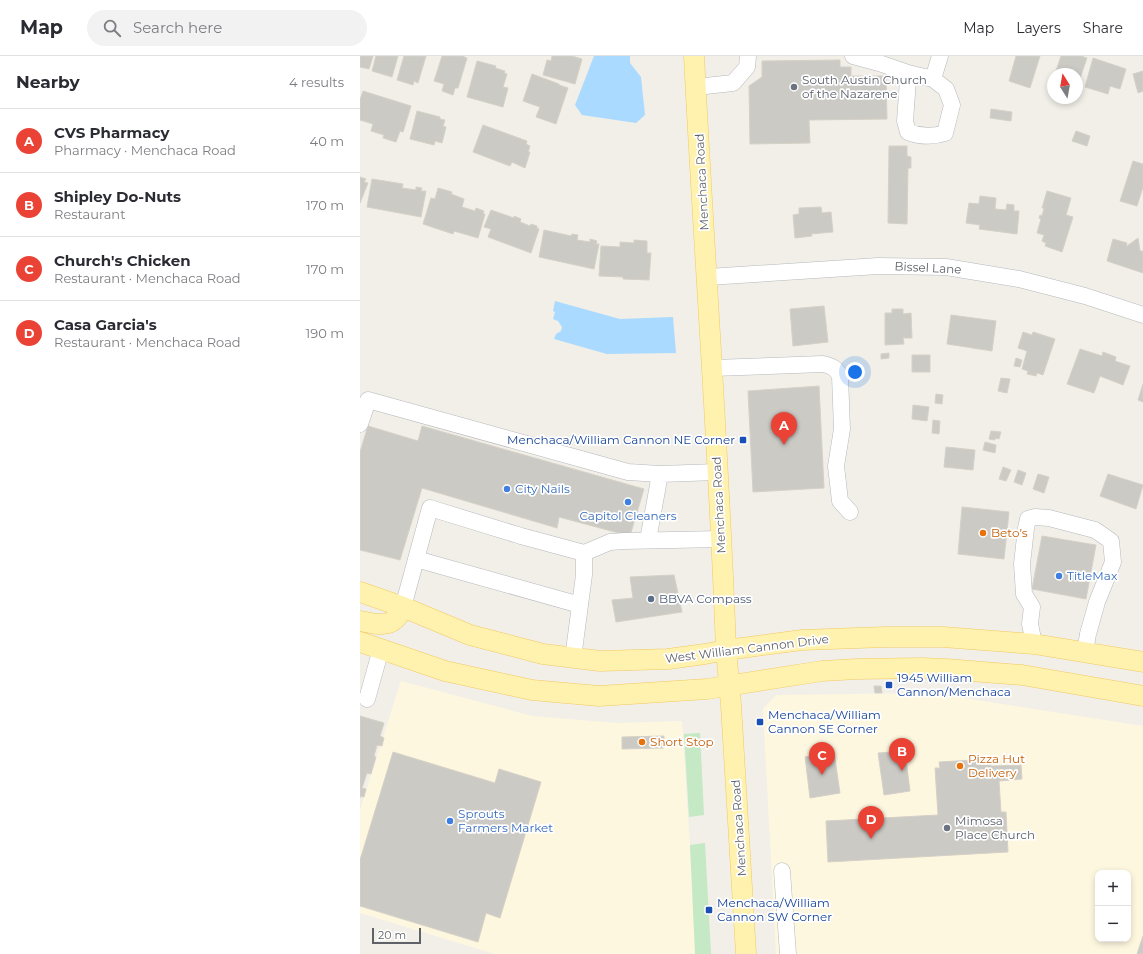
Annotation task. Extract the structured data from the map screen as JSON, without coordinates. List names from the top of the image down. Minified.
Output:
{"streets":{"main road":["Menchaca Road","West William Cannon Drive"],"street":["Bissel Lane"]},"crossings":[["Menchaca Road","Bissel Lane"],["Menchaca Road","West William Cannon Drive"]],"places":{"other":["South Austin Church of the Nazarene","City Nails","Capitol Cleaners","Beto’s","TitleMax","BBVA Compass","Short Stop","Pizza Hut Delivery","Sprouts Farmers Market","Mimosa Place Church"],"transit":["Menchaca/William Cannon NE Corner","1945 William Cannon/Menchaca","Menchaca/William Cannon SE Corner","Menchaca/William Cannon SW Corner"]},"scale_bar":"20 m","north":"top","page":{"header":"Map","search":"Search here","nav":["Map","Layers","Share"],"heading":["Nearby","4 results"],"list":[{"mark":"A","name":"CVS Pharmacy","note":"Pharmacy · Menchaca Road","value":"40 m"},{"mark":"B","name":"Shipley Do-Nuts","note":"Restaurant","value":"170 m"},{"mark":"C","name":"Church's Chicken","note":"Restaurant · Menchaca Road","value":"170 m"},{"mark":"D","name":"Casa Garcia's","note":"Restaurant · Menchaca Road","value":"190 m"}],"pins":["A","B","C","D"],"map_buttons":["+","−"],"scale":"20 m"}}
